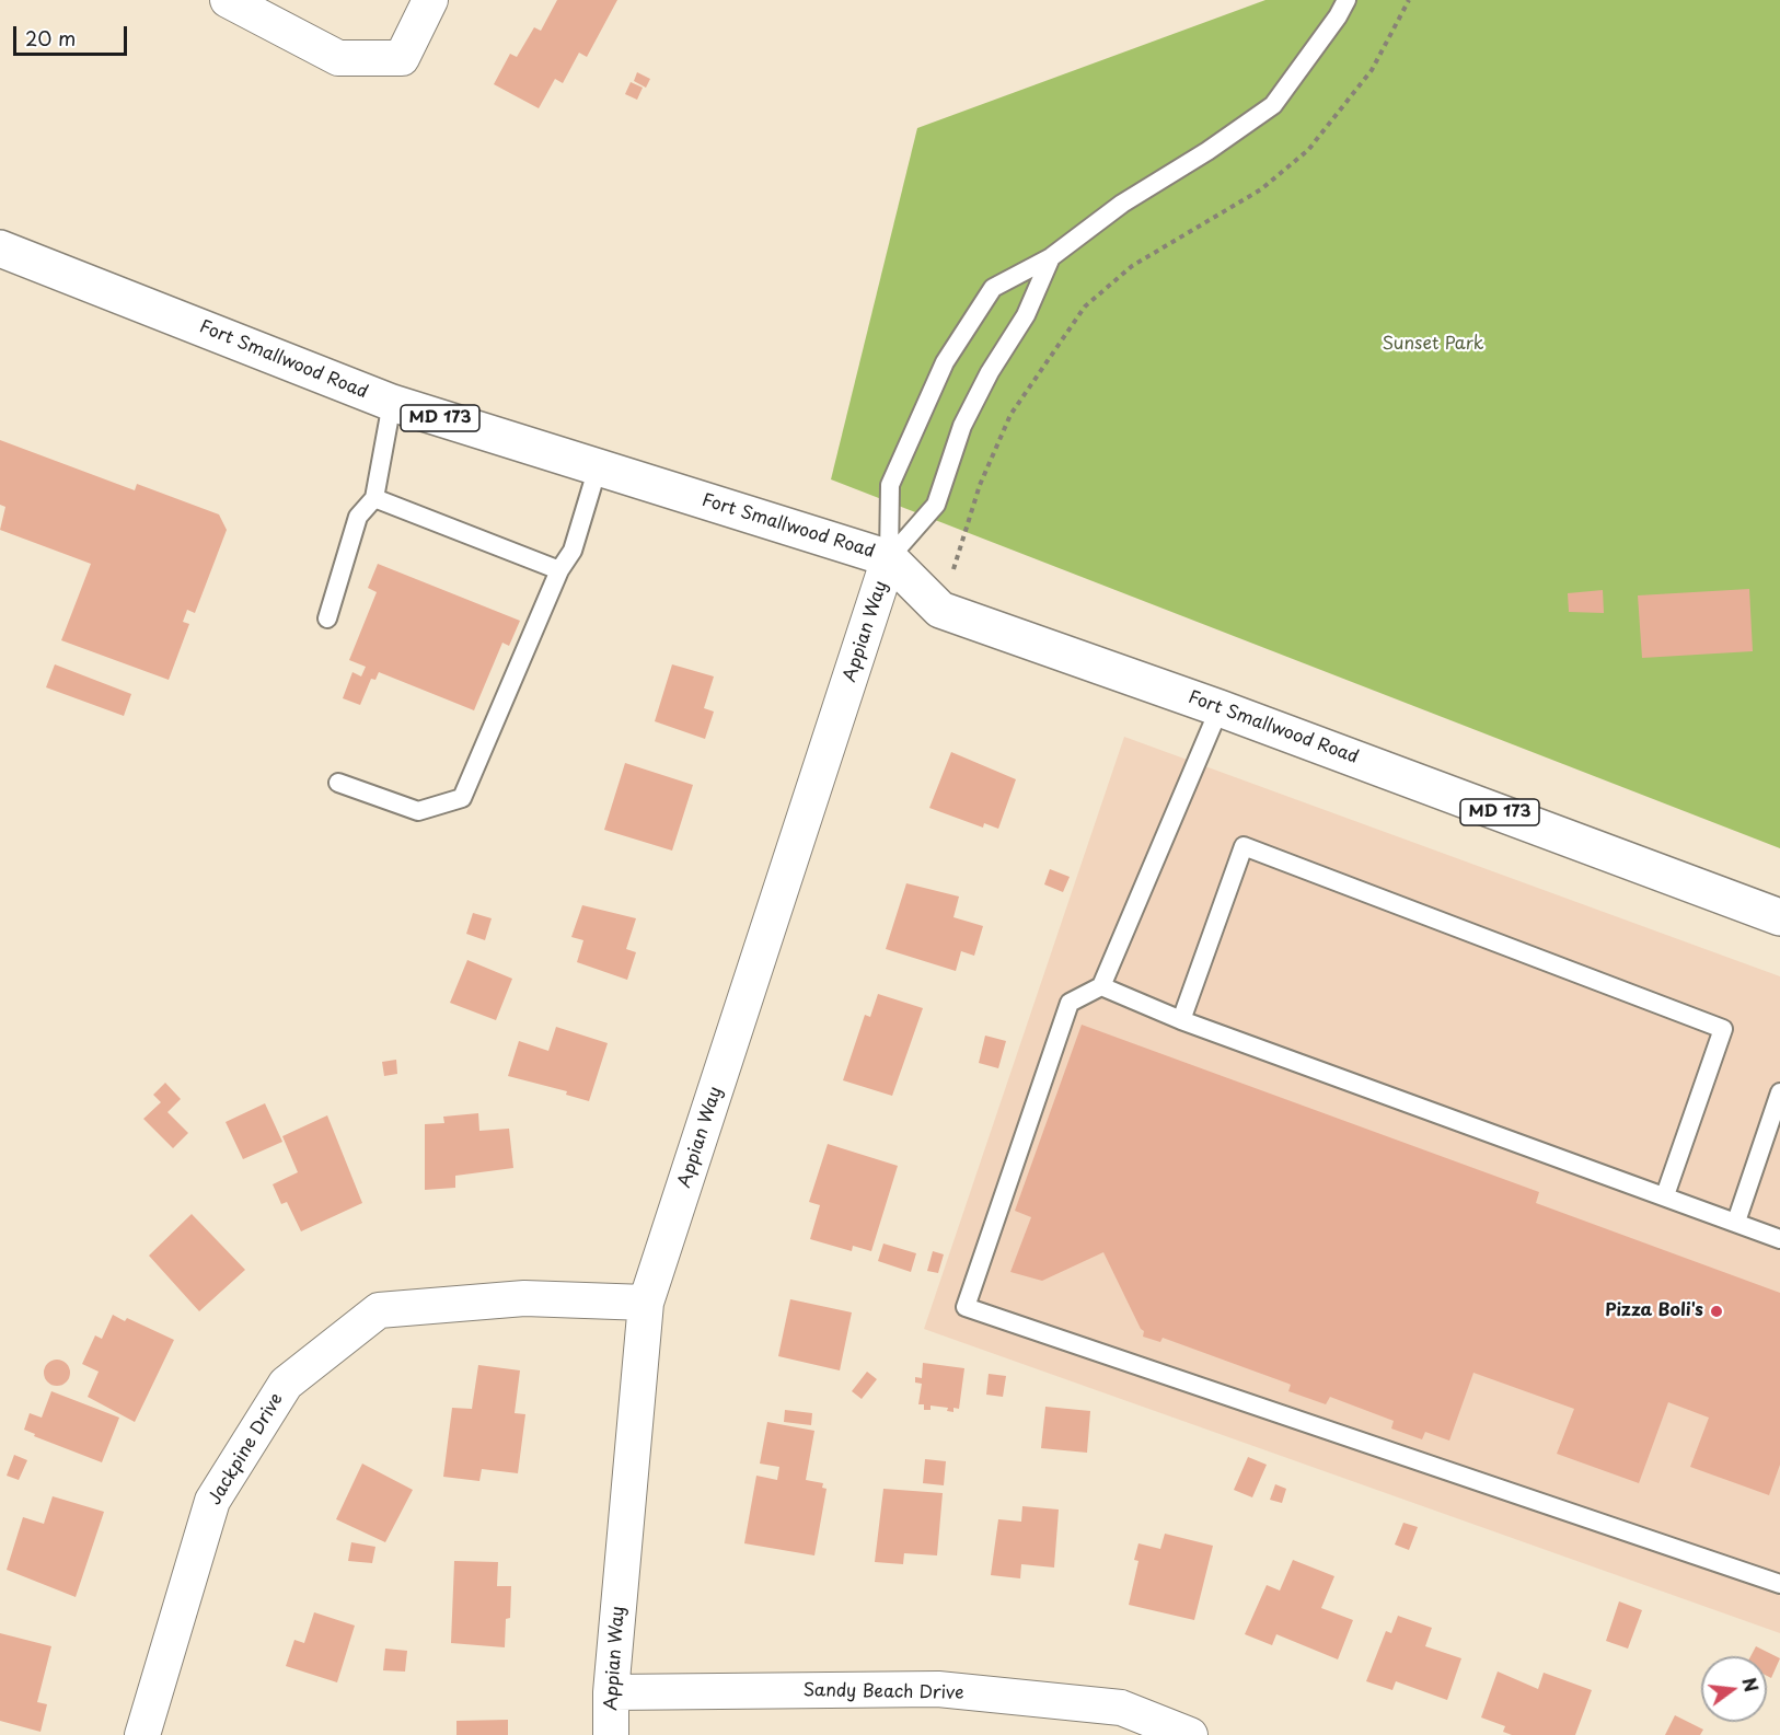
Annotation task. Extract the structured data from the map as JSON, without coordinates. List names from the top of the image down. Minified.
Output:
{"streets":{"main road":["Fort Smallwood Road","MD 173"],"street":["Appian Way","Jackpine Drive","Sandy Beach Drive"]},"crossings":[["Fort Smallwood Road","Appian Way"],["Appian Way","Jackpine Drive"],["Appian Way","Sandy Beach Drive"]],"parks":["Sunset Park"],"places":["Pizza Boli's"],"scale_bar":"20 m","north":"right"}
